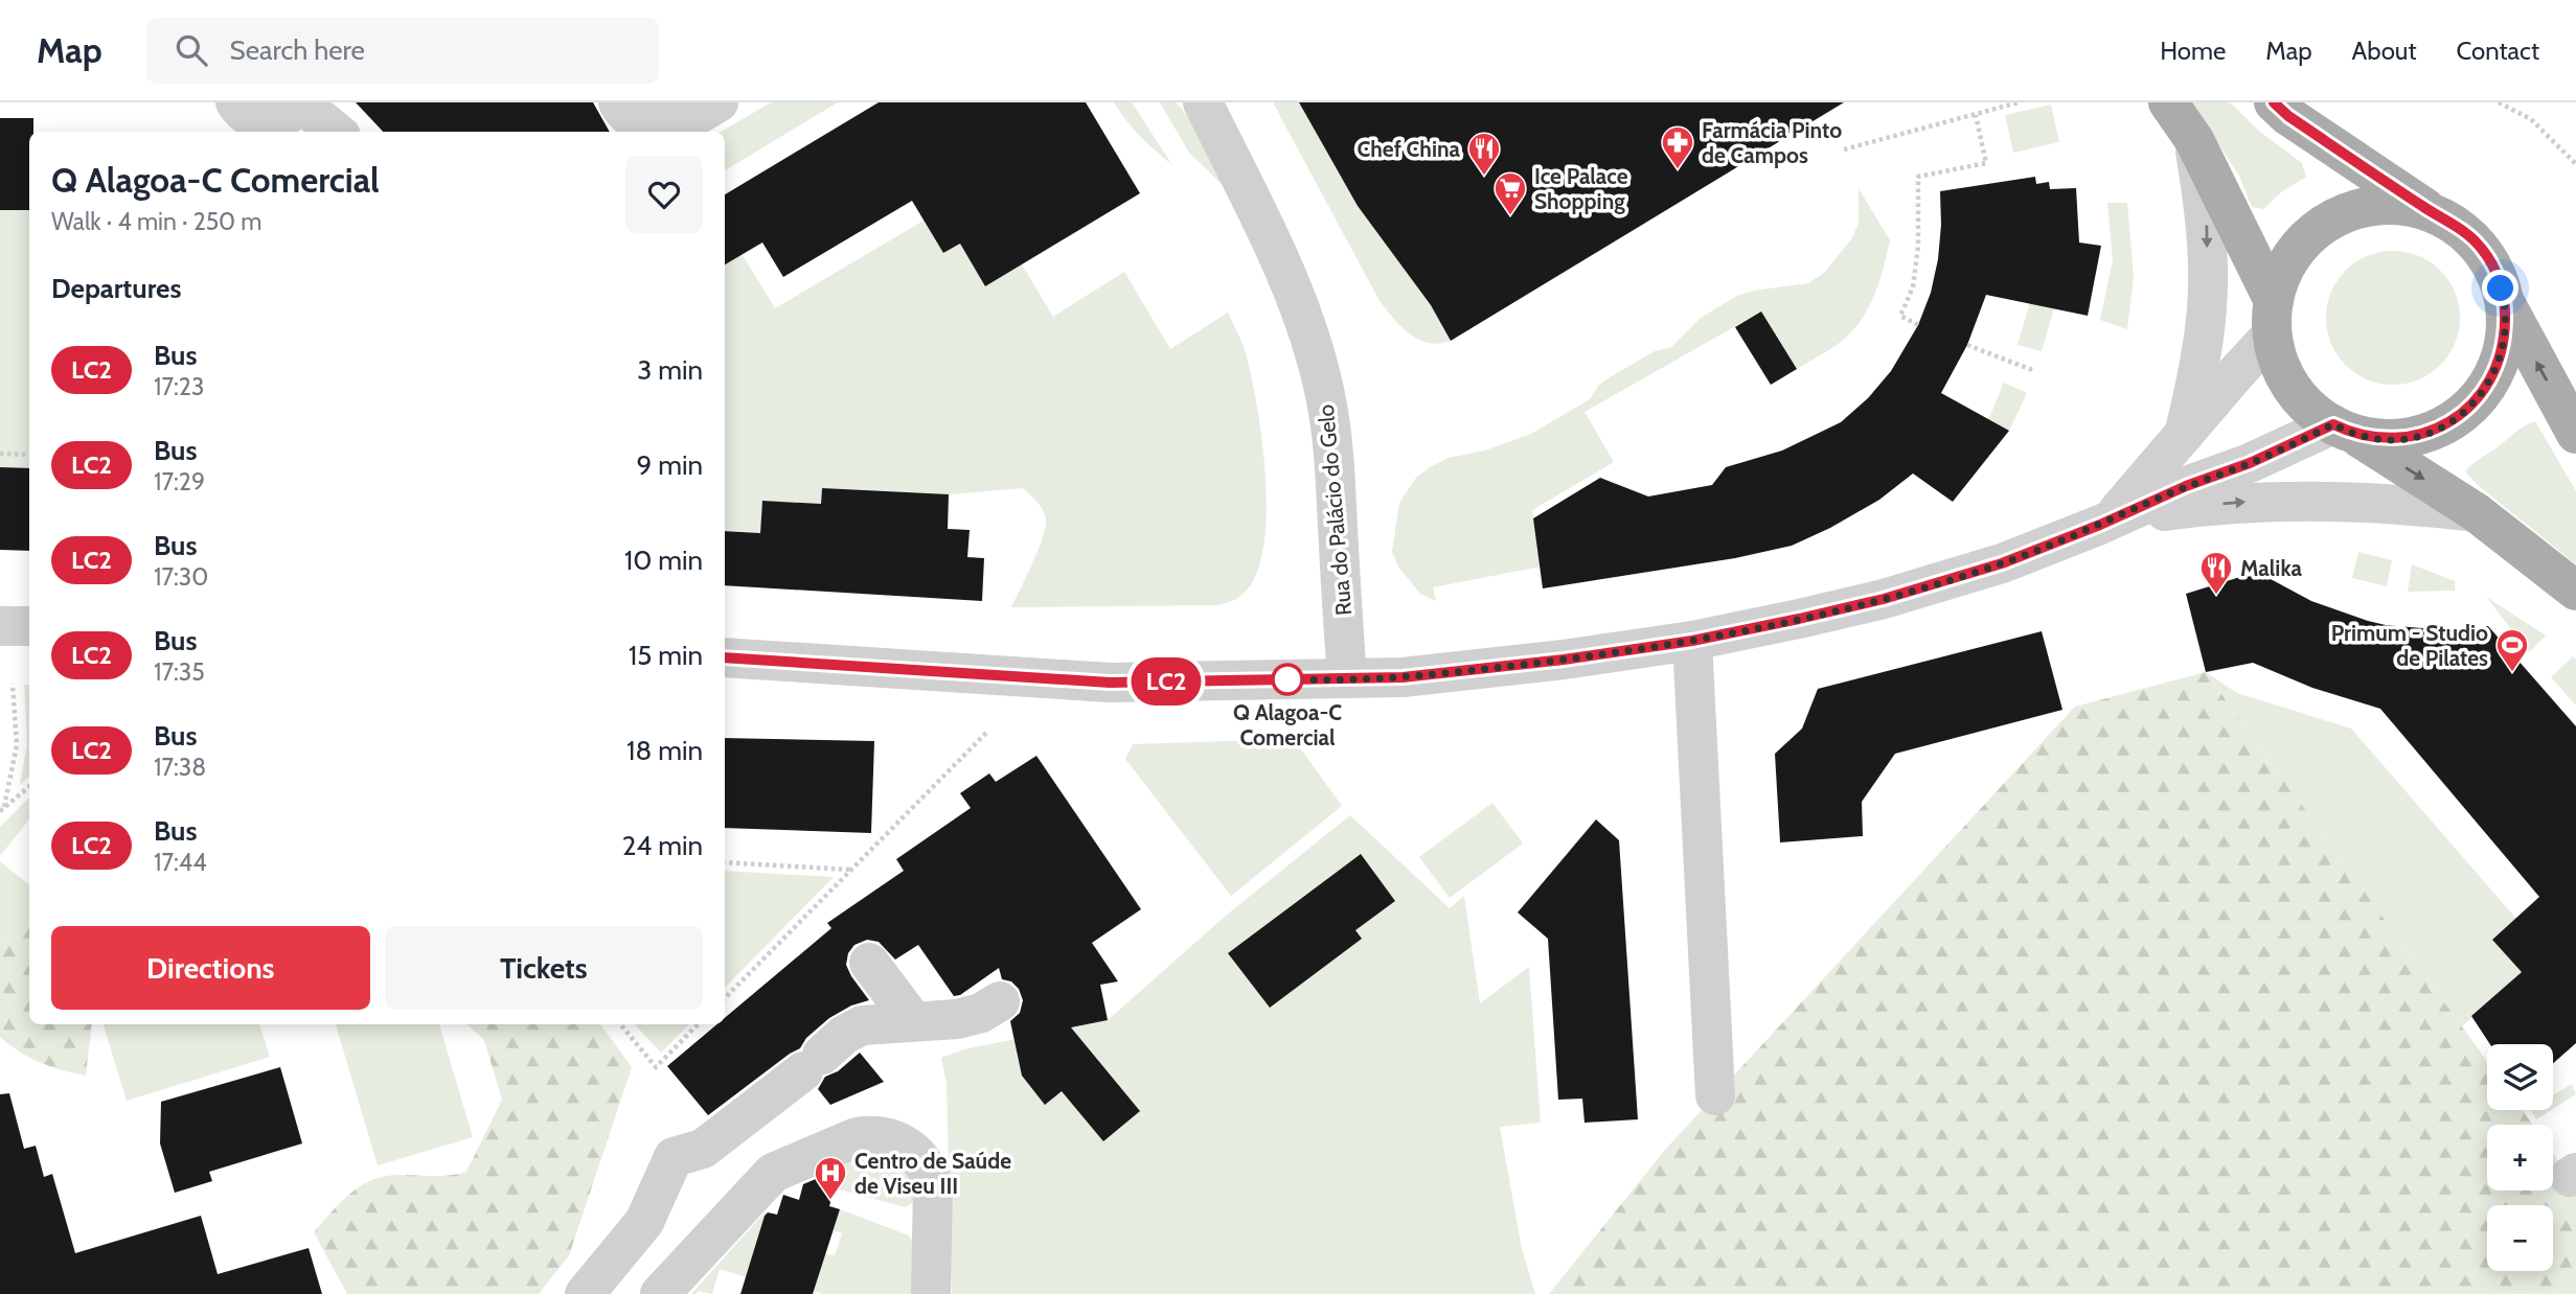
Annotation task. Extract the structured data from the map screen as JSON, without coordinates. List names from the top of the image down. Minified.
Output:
{"streets":{"street":["Rua do Palácio do Gelo"]},"places":{"pharmacy":["Farmácia Pinto de Campos"],"restaurant":["Chef China","Malika"],"supermarket":["Ice Palace Shopping"],"sports":["Primum - Studio de Pilates"],"other":["Q Alagoa-C Comercial"],"hospital":["Centro de Saúde de Viseu III"]},"lines":["bus line LC2"],"page":{"header":"Map","search":"Search here","nav":["Home","Map","About","Contact"],"on_map":"LC2","heading":[["Q Alagoa-C Comercial","Walk · 4 min · 250 m"],"Departures"],"list":[{"mark":"LC2","name":"Bus","note":"17:23","value":"3 min"},{"mark":"LC2","name":"Bus","note":"17:29","value":"9 min"},{"mark":"LC2","name":"Bus","note":"17:30","value":"10 min"},{"mark":"LC2","name":"Bus","note":"17:35","value":"15 min"},{"mark":"LC2","name":"Bus","note":"17:38","value":"18 min"},{"mark":"LC2","name":"Bus","note":"17:44","value":"24 min"}],"buttons":["Directions","Tickets"],"map_buttons":["+","−"]}}
